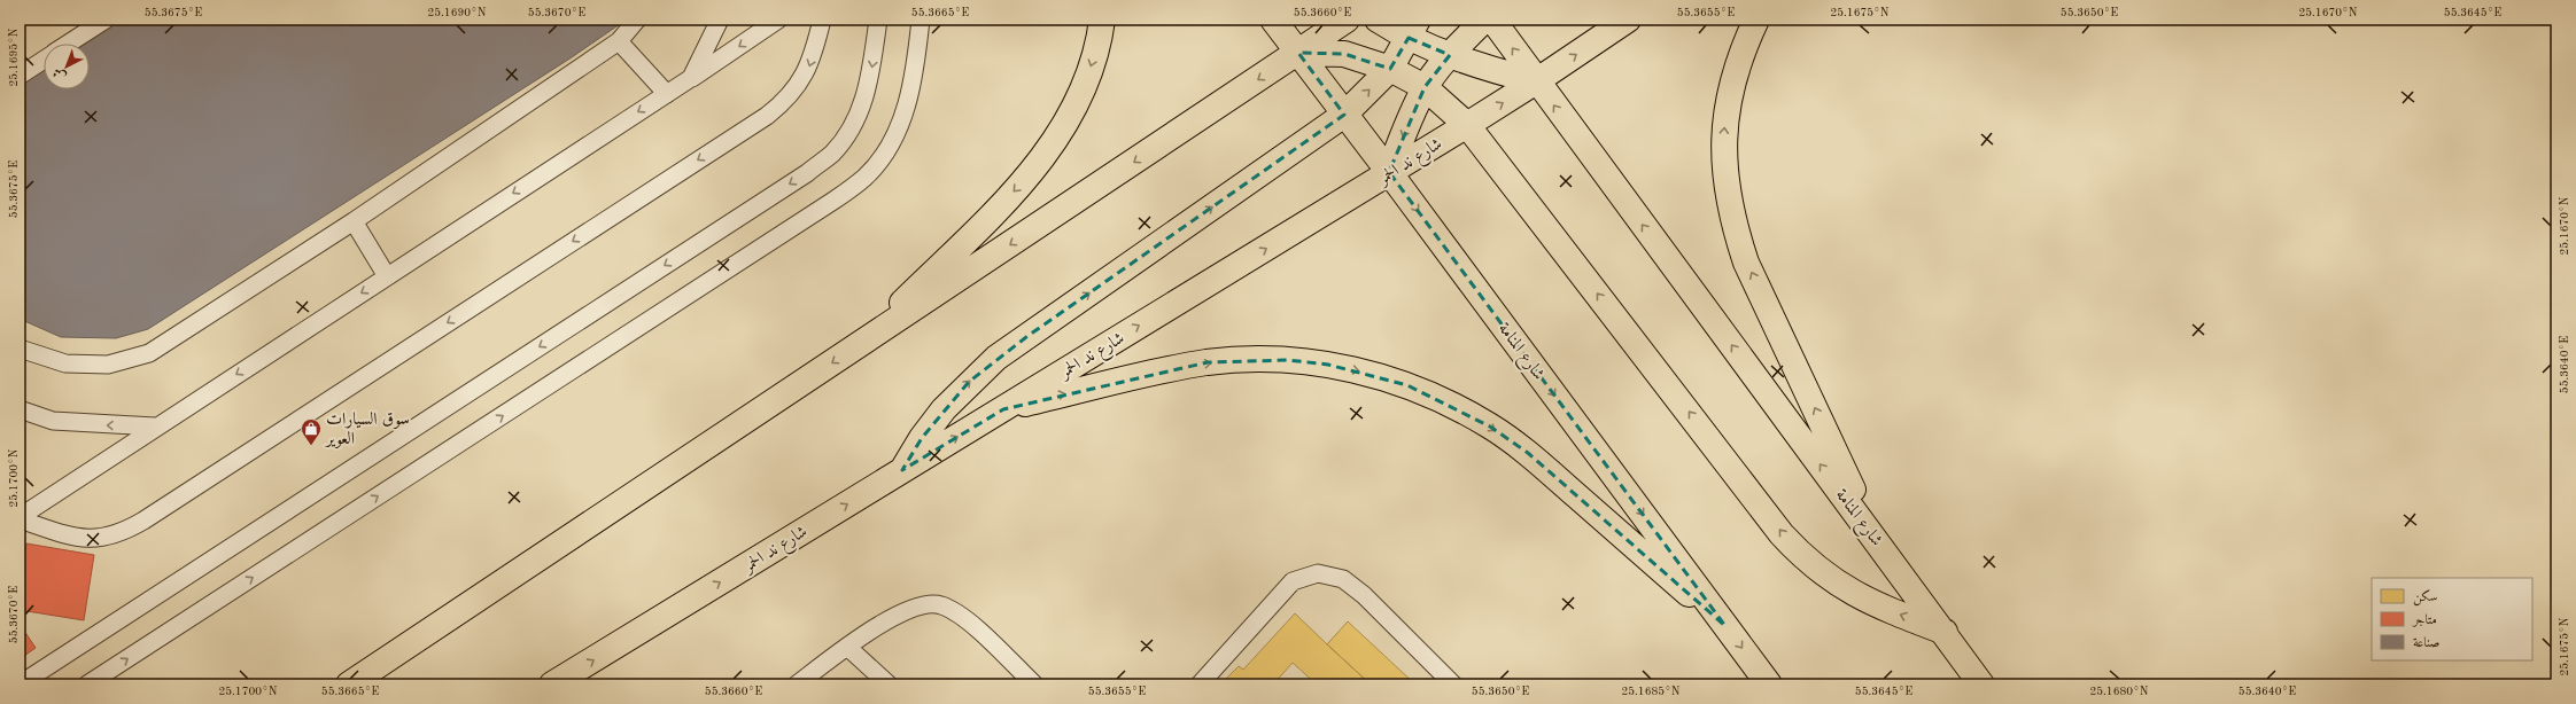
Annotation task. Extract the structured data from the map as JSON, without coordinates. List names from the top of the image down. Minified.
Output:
{"streets":{"main road":["شارع ند الحمر","شارع المنامة"]},"crossings":[["شارع ند الحمر","شارع المنامة"]],"places":{"shop":["سوق السيارات العوير"]},"legend":["سكن","متاجر","صناعة"],"north":"bottom left","coordinates":["55.3675°E","25.1690°N","55.3670°E","55.3665°E","55.3660°E","55.3655°E","25.1675°N","55.3650°E","25.1670°N","55.3645°E","25.1695°N","55.3640°E","25.1700°N","25.1685°N","25.1680°N"]}
